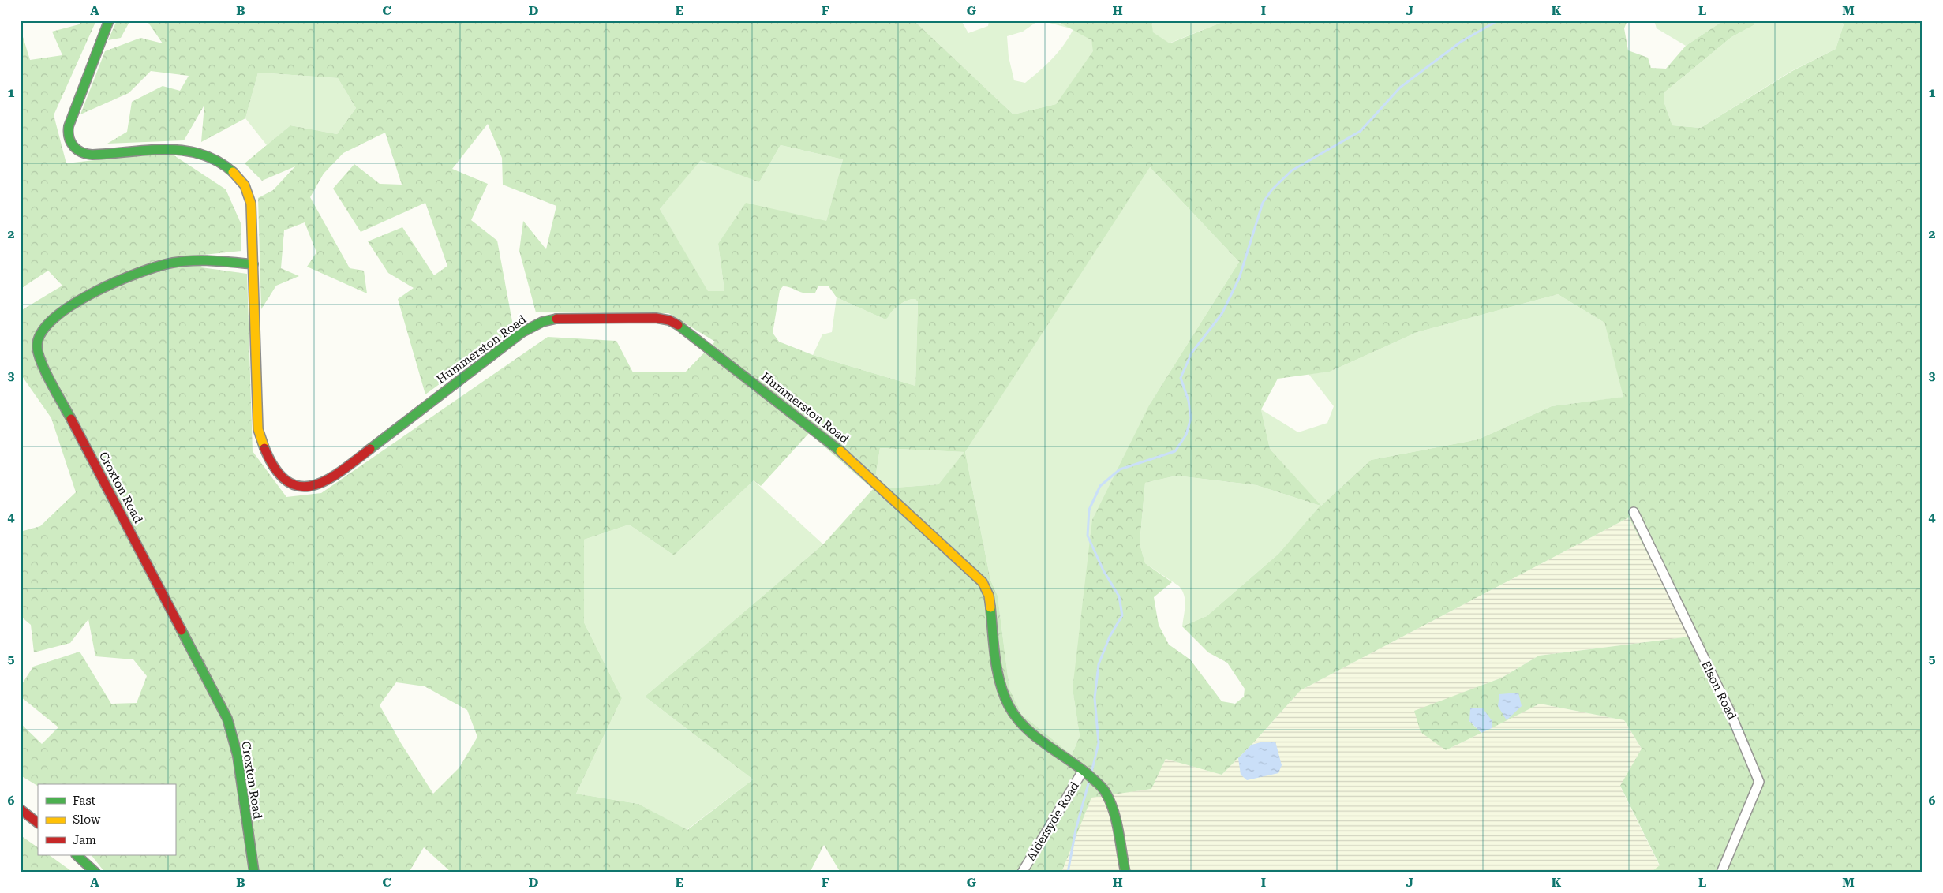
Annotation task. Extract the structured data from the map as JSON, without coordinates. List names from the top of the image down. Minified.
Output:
{"streets":{"street":["Hummerston Road","Croxton Road","Elson Road","Aldersyde Road"]},"crossings":[["Hummerston Road","Croxton Road"],["Hummerston Road","Aldersyde Road"]],"legend":["Fast","Slow","Jam"],"grid":{"columns":["A","B","C","D","E","F","G","H","I","J","K","L","M"],"rows":["1","2","3","4","5","6"]}}
